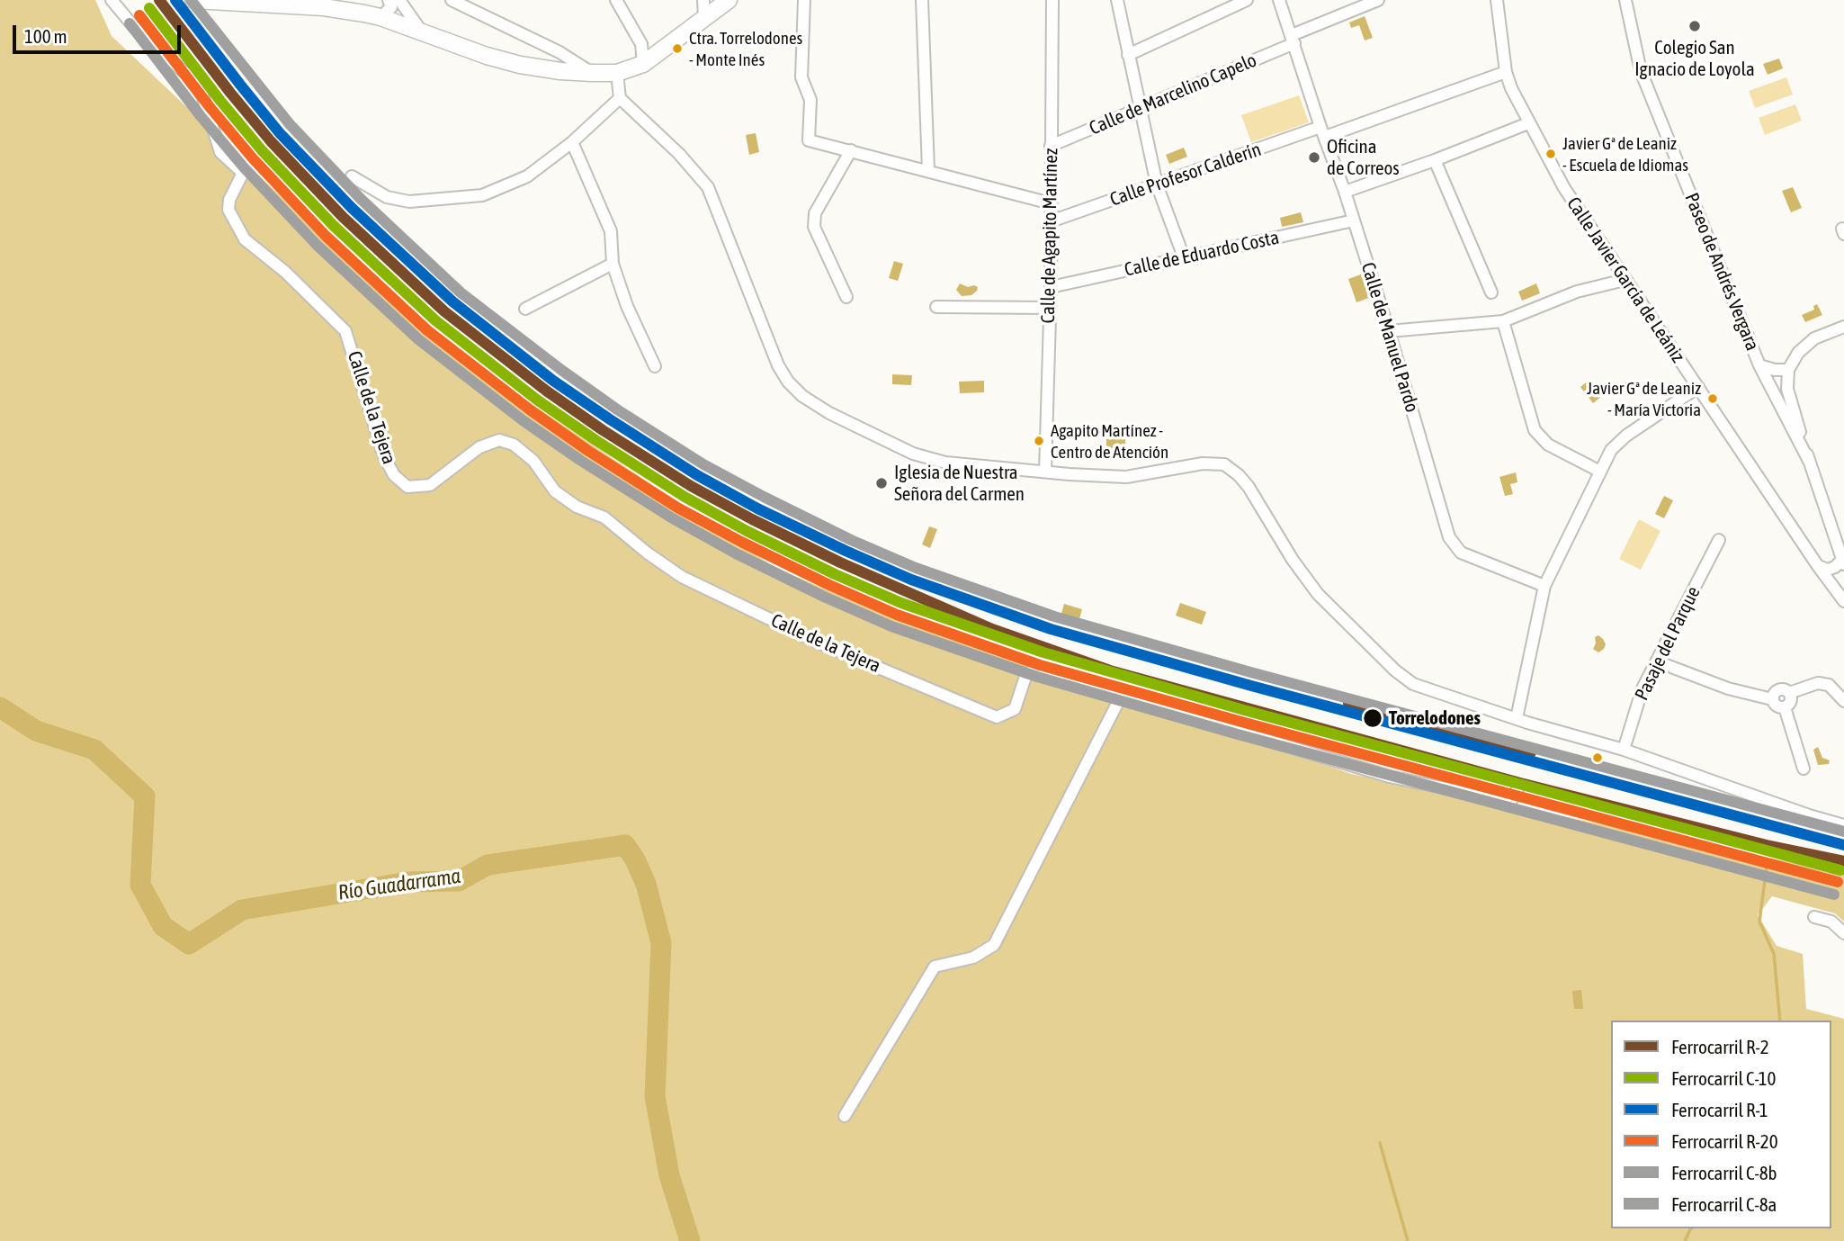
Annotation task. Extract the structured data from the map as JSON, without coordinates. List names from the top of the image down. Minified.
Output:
{"streets":{"street":["Calle de Marcelino Capelo","Calle Profesor Calderín","Calle de Agapito Martínez","Calle de Eduardo Costa","Paseo de Andrés Vergara","Calle Javier García de Leániz","Calle de Manuel Pardo","Calle de la Tejera","Pasaje del Parque"]},"crossings":[["Calle de Marcelino Capelo","Calle de Agapito Martínez"],["Calle de Marcelino Capelo","Calle de Manuel Pardo"],["Calle Profesor Calderín","Calle de Agapito Martínez"],["Calle Profesor Calderín","Calle Javier García de Leániz"],["Calle Profesor Calderín","Calle de Manuel Pardo"],["Calle de Agapito Martínez","Calle de Eduardo Costa"],["Calle de Eduardo Costa","Calle de Manuel Pardo"]],"water":["Río Guadarrama"],"places":["Colegio San Ignacio de Loyola","Ctra. Torrelodones - Monte Inés","Javier Gª de Leaniz - Escuela de Idiomas","Oficina de Correos","Javier Gª de Leaniz - María Victoria","Agapito Martínez - Centro de Atención","Iglesia de Nuestra Señora del Carmen","Torrelodones"],"lines":["rail line R-2","rail line R-1","rail line C-8b","rail line C-10","rail line R-20","rail line C-8a"],"legend":["Ferrocarril R-2","Ferrocarril C-10","Ferrocarril R-1","Ferrocarril R-20","Ferrocarril C-8b","Ferrocarril C-8a"],"scale_bar":"100 m"}
